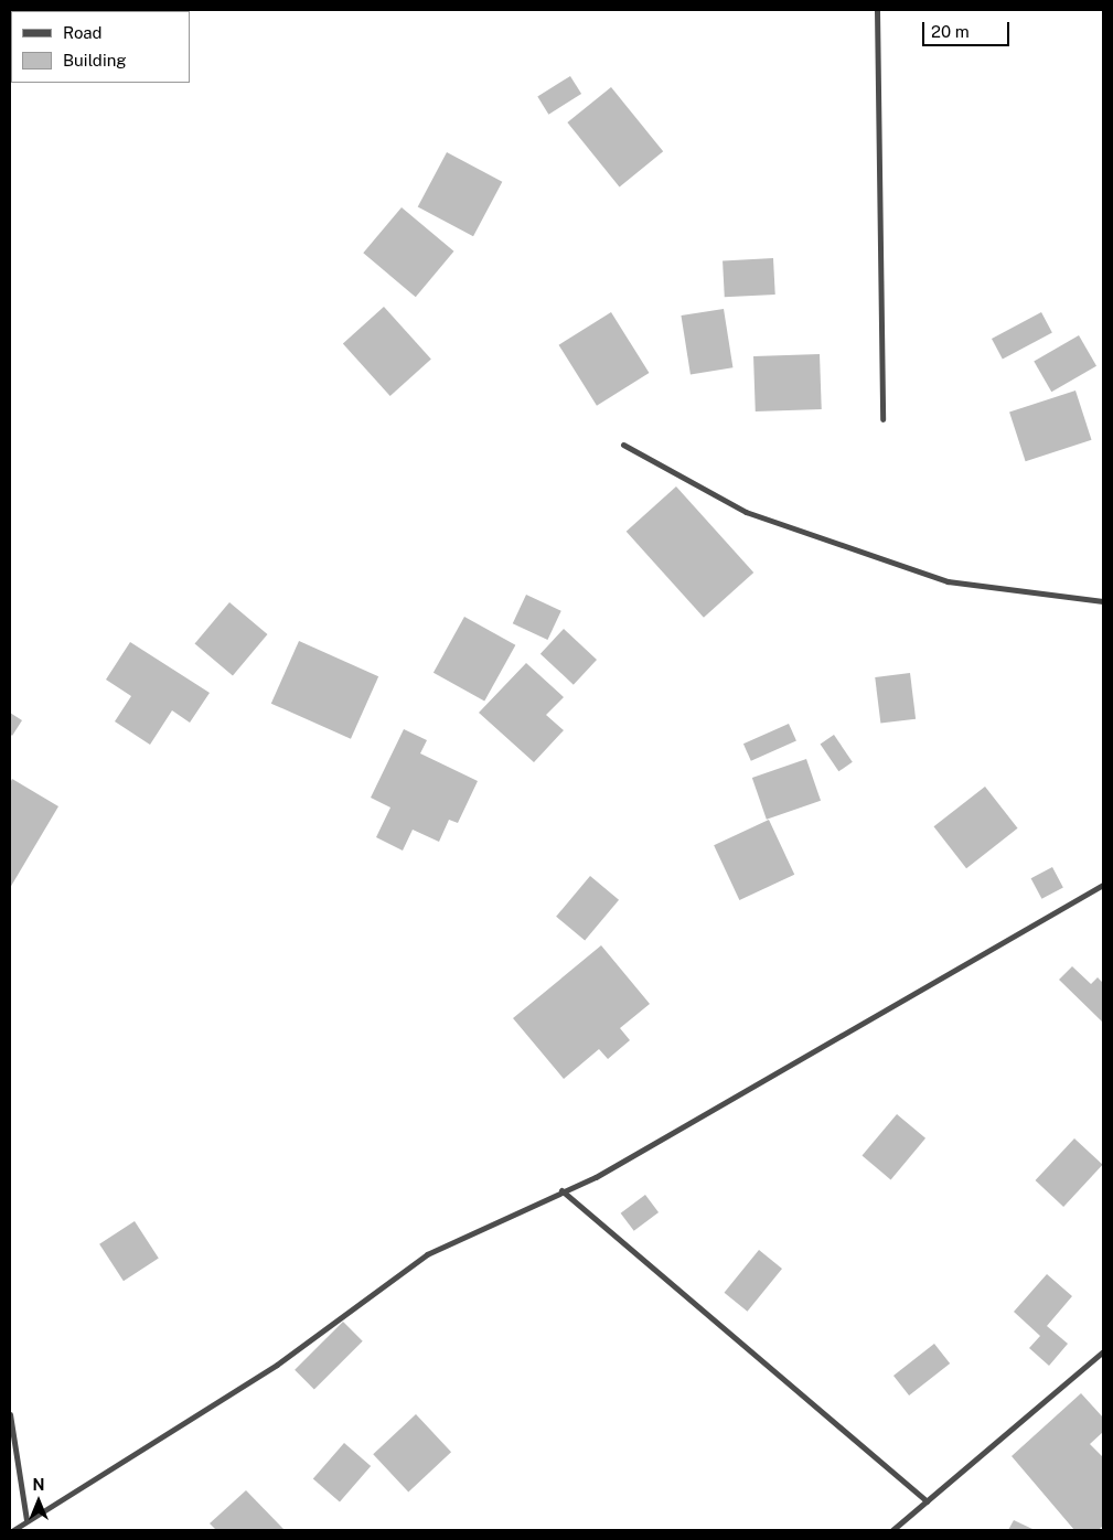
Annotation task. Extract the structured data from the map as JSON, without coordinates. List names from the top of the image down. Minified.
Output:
{"legend":["Road","Building"],"scale_bar":"20 m","north":"top"}
